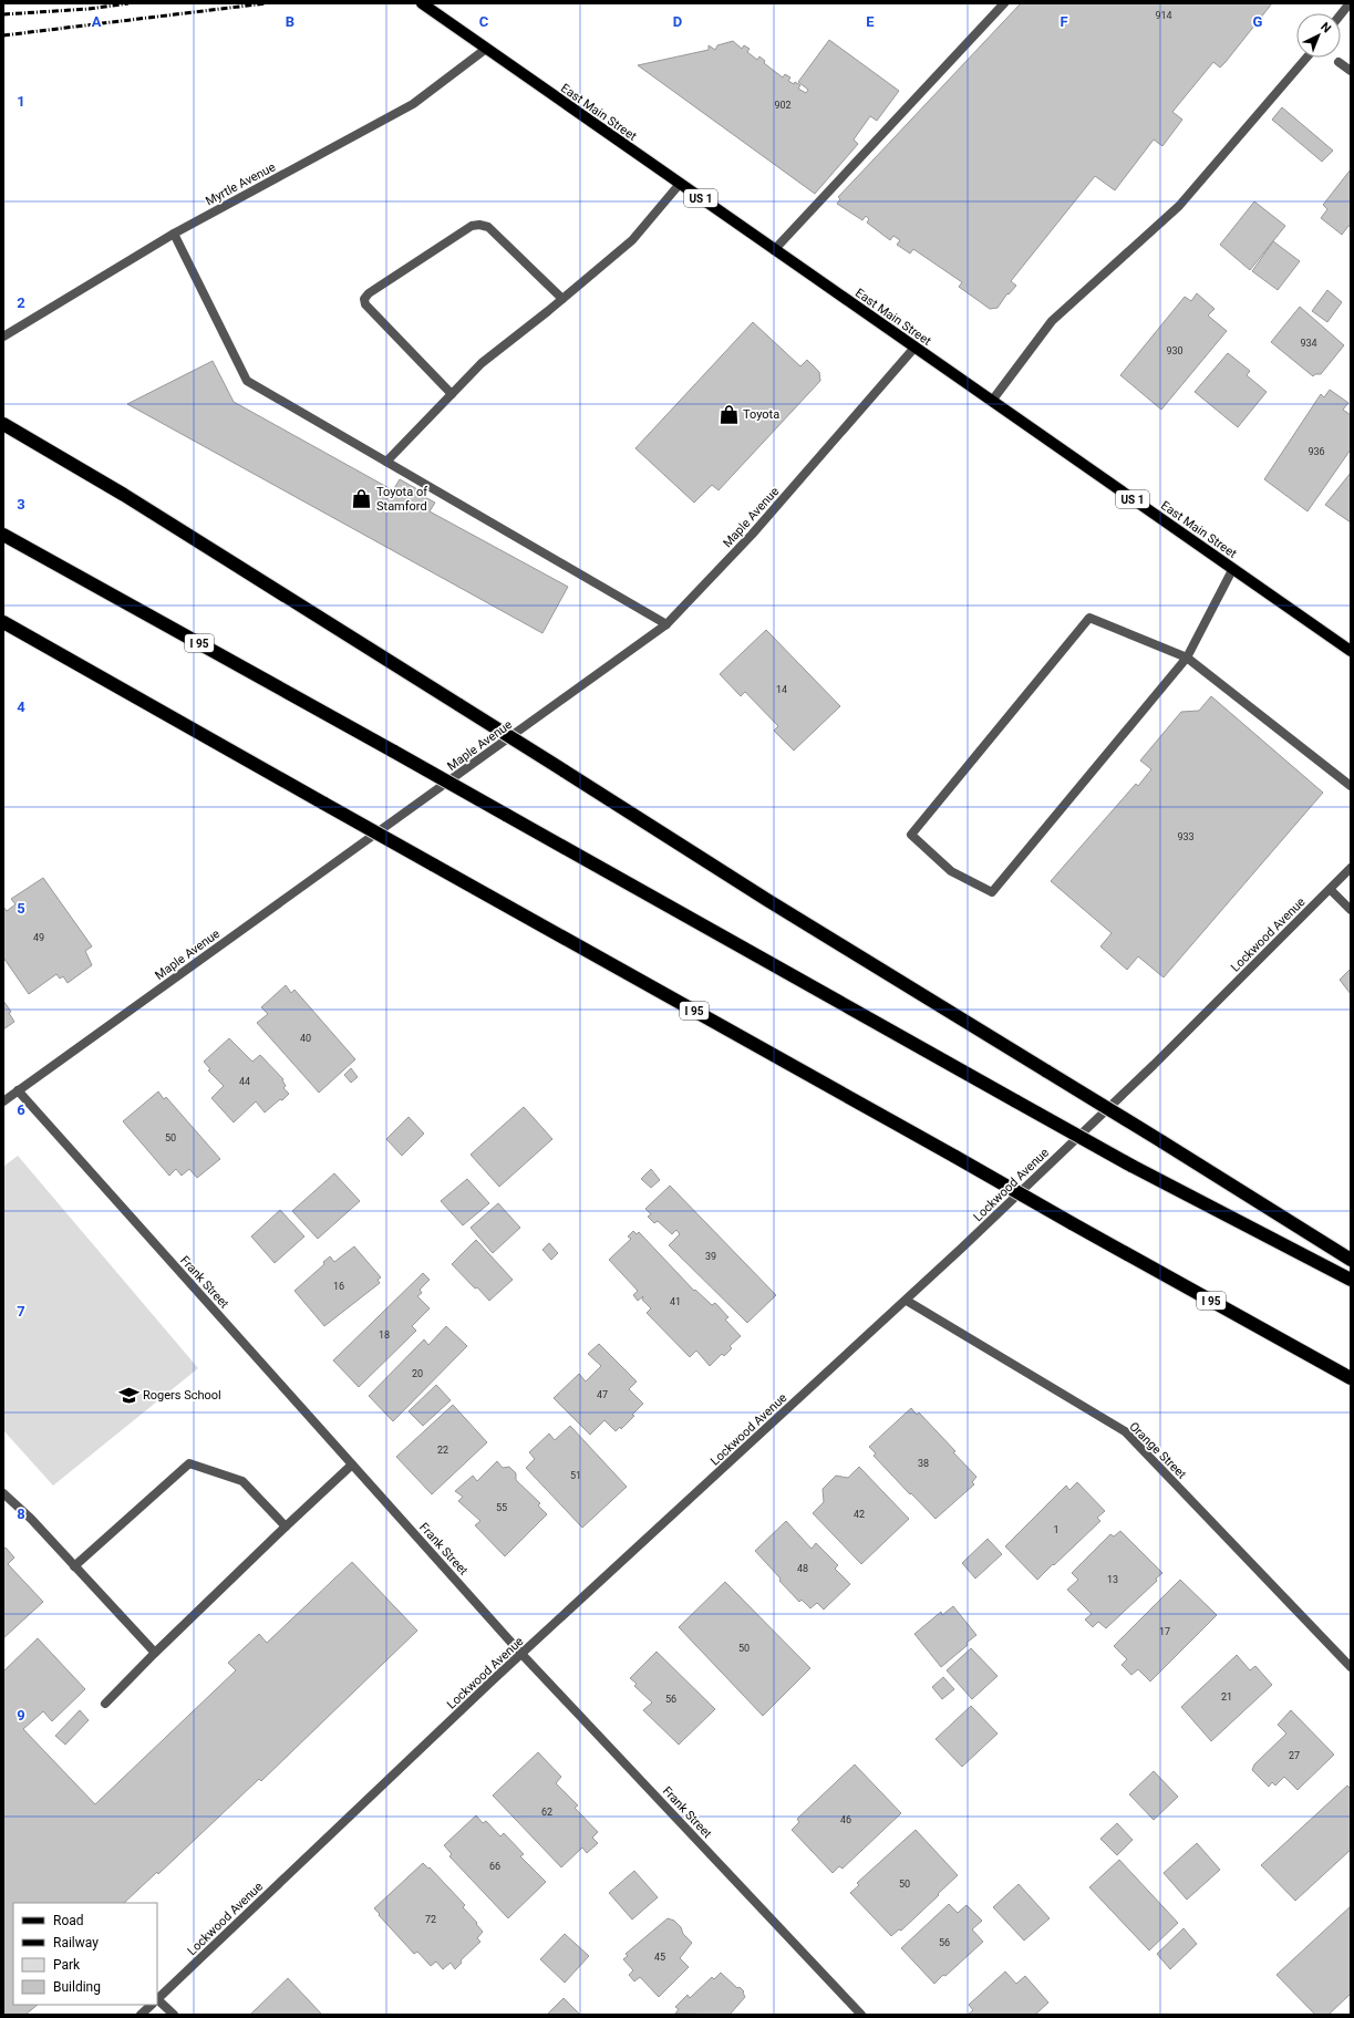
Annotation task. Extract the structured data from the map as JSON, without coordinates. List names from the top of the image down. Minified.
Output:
{"streets":{"highway":["I 95"],"main road":["East Main Street","US 1"],"street":["Myrtle Avenue","Maple Avenue","Lockwood Avenue","Frank Street","Orange Street"]},"crossings":[["East Main Street","Myrtle Avenue"],["East Main Street","Maple Avenue"],["Maple Avenue","Frank Street"],["Lockwood Avenue","Frank Street"],["Lockwood Avenue","Orange Street"]],"places":{"shop":["Toyota","Toyota of Stamford"],"school or university":["Rogers School"]},"house_numbers":["914","902","934","930","936","14","933","49","40","44","50","39","16","41","18","20","47","22","38","51","55","42","1","48","13","17","50","21","56","27","62","46","66","50","72","56","45"],"legend":["Road","Railway","Park","Building"],"north":"top right","grid":{"columns":["A","B","C","D","E","F","G"],"rows":["1","2","3","4","5","6","7","8","9"]}}
